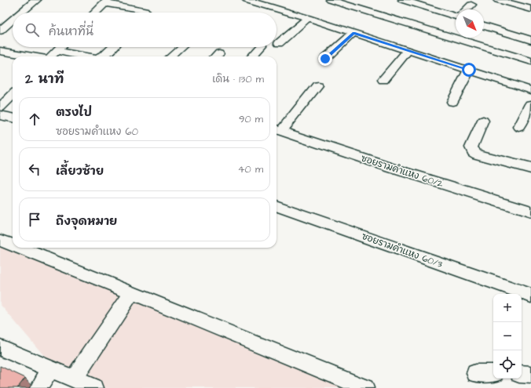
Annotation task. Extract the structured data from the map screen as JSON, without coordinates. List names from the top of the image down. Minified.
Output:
{"streets":{"street":["ซอยรามคำแหง 60/2","ซอยรามคำแหง 60/3"]},"north":"bottom right","page":{"search":"ค้นหาที่นี่","heading":["2 นาที","เดิน · 130 m"],"list":[["ตรงไป","ซอยรามคำแหง 60","90 m"],["เลี้ยวซ้าย","40 m"],"ถึงจุดหมาย"],"map_buttons":["+","−"]}}
